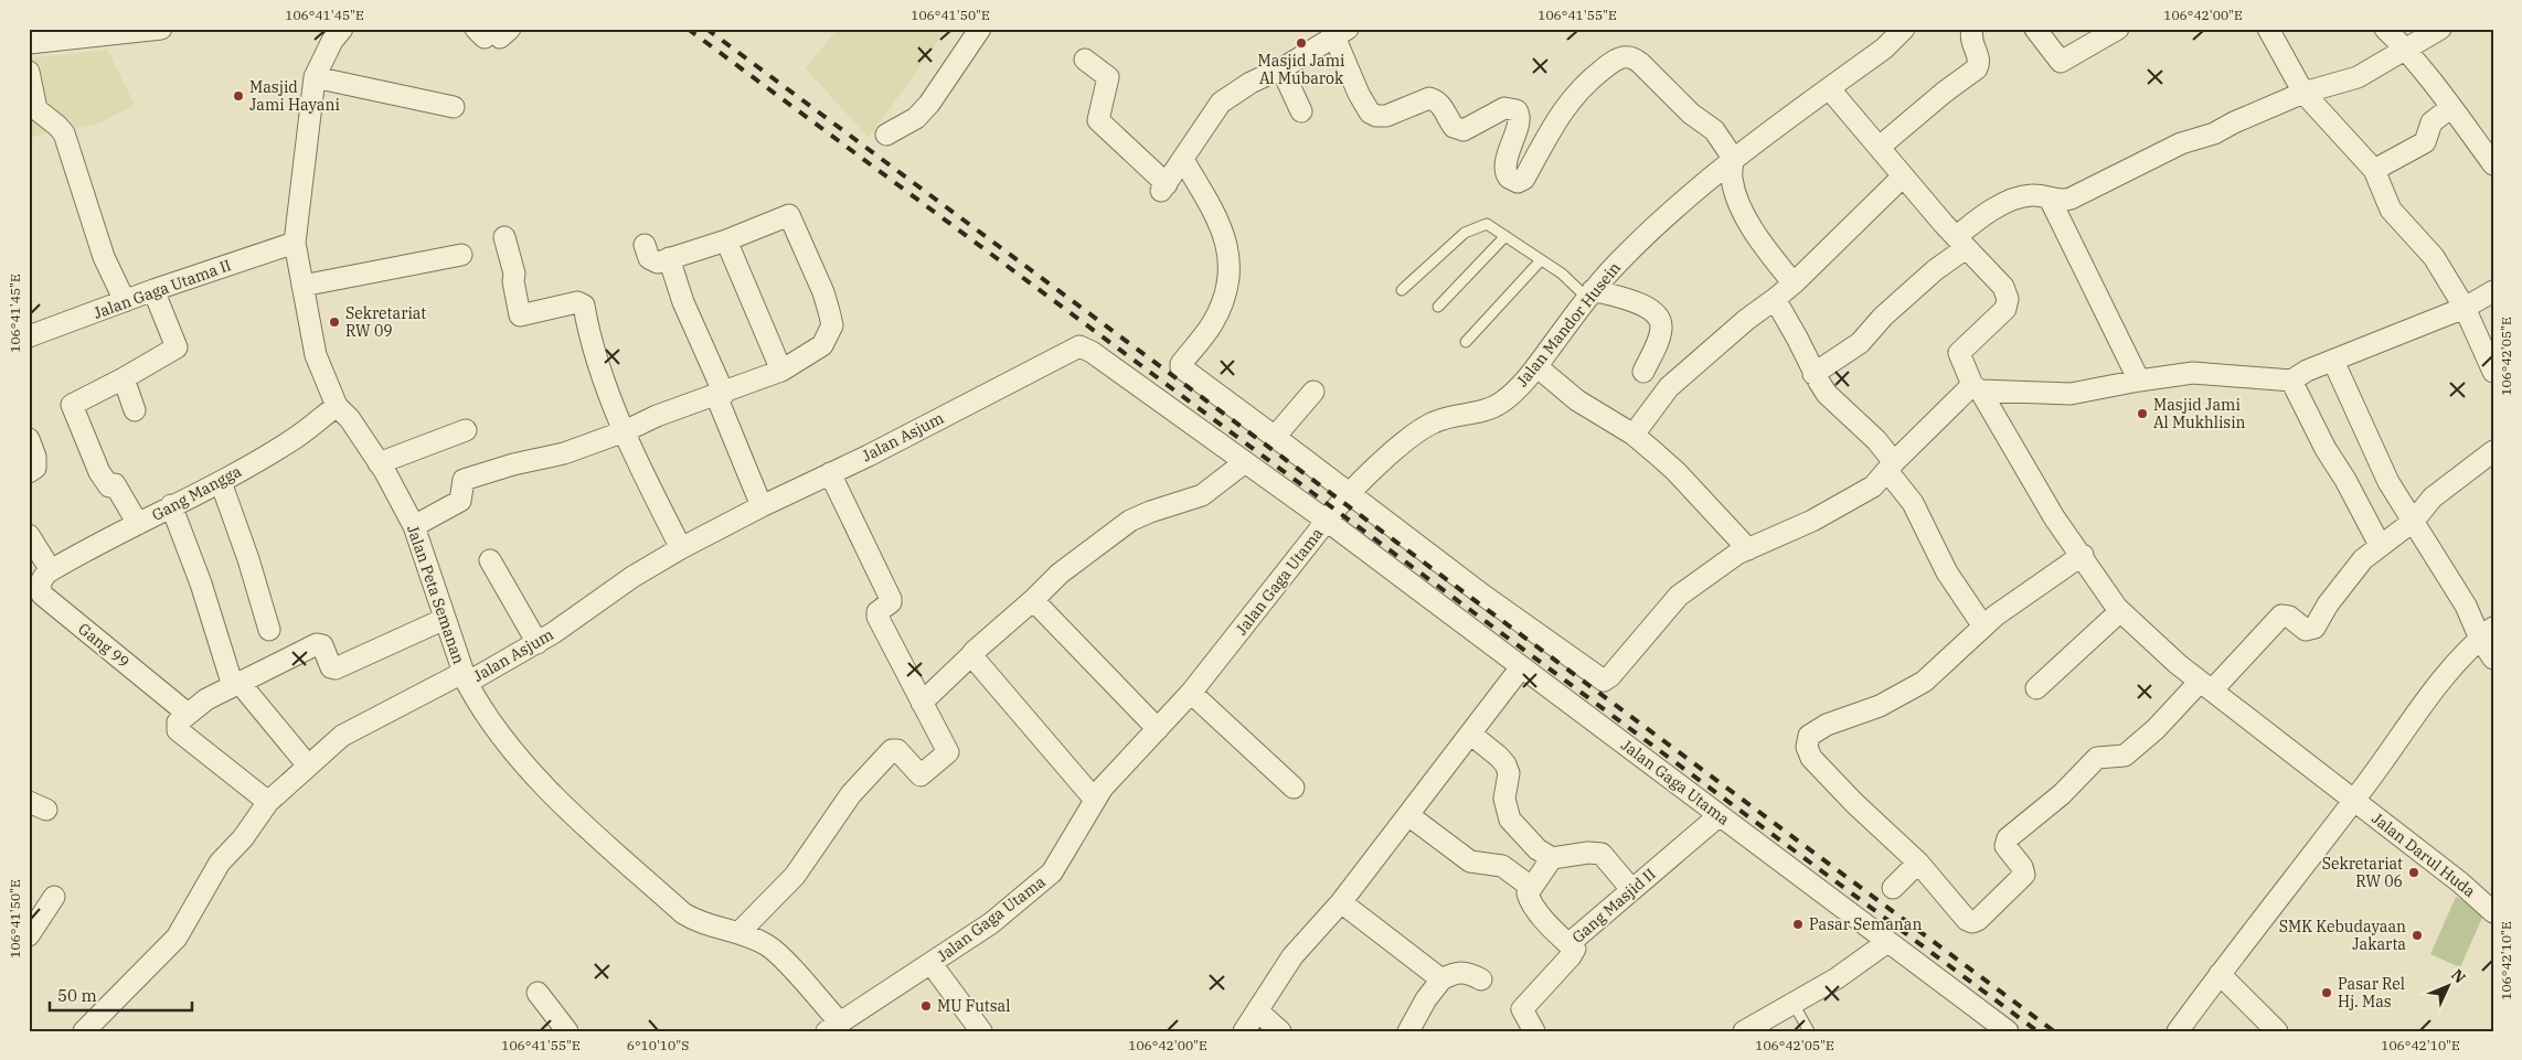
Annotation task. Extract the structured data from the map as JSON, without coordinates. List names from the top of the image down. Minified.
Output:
{"streets":{"street":["Jalan Gaga Utama II","Jalan Mandor Husein","Jalan Asjum","Gang Mangga","Jalan Gaga Utama","Jalan Peta Semanan","Gang 99","Jalan Darul Huda","Gang Masjid II"]},"crossings":[["Jalan Gaga Utama II","Jalan Peta Semanan"],["Jalan Mandor Husein","Jalan Asjum"],["Jalan Mandor Husein","Jalan Gaga Utama"],["Jalan Asjum","Jalan Gaga Utama"],["Jalan Asjum","Jalan Peta Semanan"],["Gang Mangga","Jalan Peta Semanan"],["Gang Mangga","Gang 99"],["Jalan Gaga Utama","Jalan Peta Semanan"],["Jalan Gaga Utama","Gang Masjid II"]],"places":["Masjid Jami Al Mubarok","Masjid Jami Hayani","Sekretariat RW 09","Masjid Jami Al Mukhlisin","Sekretariat RW 06","Pasar Semanan","SMK Kebudayaan Jakarta","Pasar Rel Hj. Mas","MU Futsal"],"scale_bar":"50 m","north":"top right","coordinates":["106°41'45\"E","106°41'50\"E","106°41'55\"E","106°42'00\"E","106°42'05\"E","106°42'10\"E","6°10'10\"S"]}
